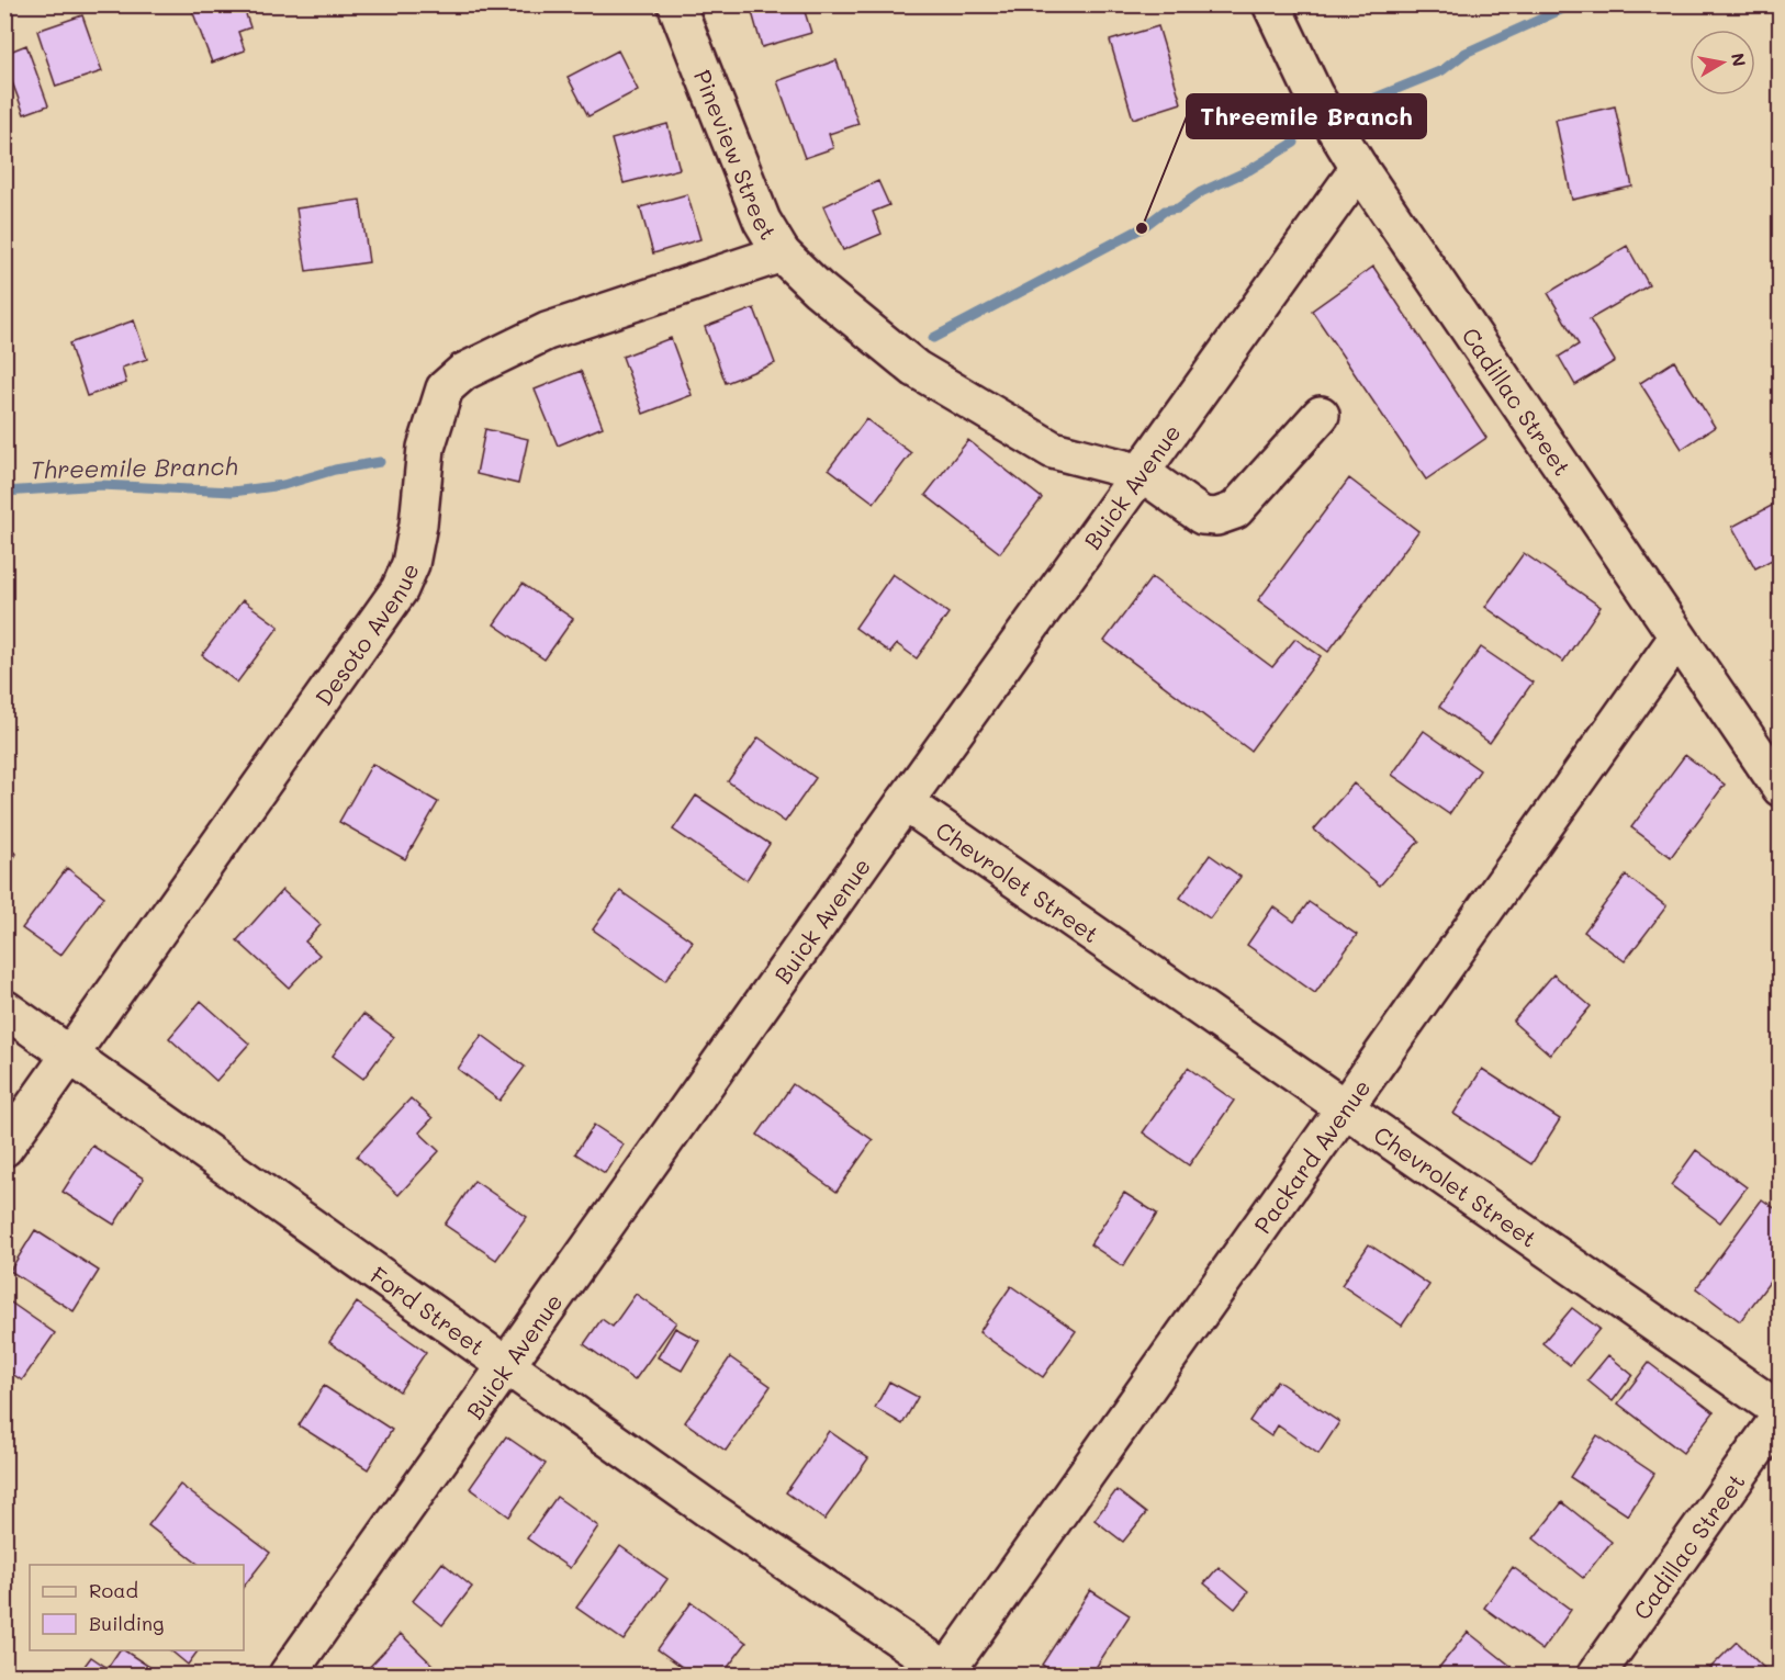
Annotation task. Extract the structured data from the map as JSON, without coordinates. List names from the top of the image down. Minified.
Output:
{"streets":{"street":["Pineview Street","Cadillac Street","Buick Avenue","Desoto Avenue","Chevrolet Street","Packard Avenue","Ford Street"]},"crossings":[["Pineview Street","Buick Avenue"],["Pineview Street","Desoto Avenue"],["Cadillac Street","Buick Avenue"],["Cadillac Street","Chevrolet Street"],["Cadillac Street","Packard Avenue"],["Buick Avenue","Chevrolet Street"],["Buick Avenue","Ford Street"],["Desoto Avenue","Ford Street"],["Chevrolet Street","Packard Avenue"],["Packard Avenue","Ford Street"]],"water":["Threemile Branch"],"places":["Threemile Branch"],"legend":["Road","Building"],"north":"right"}
